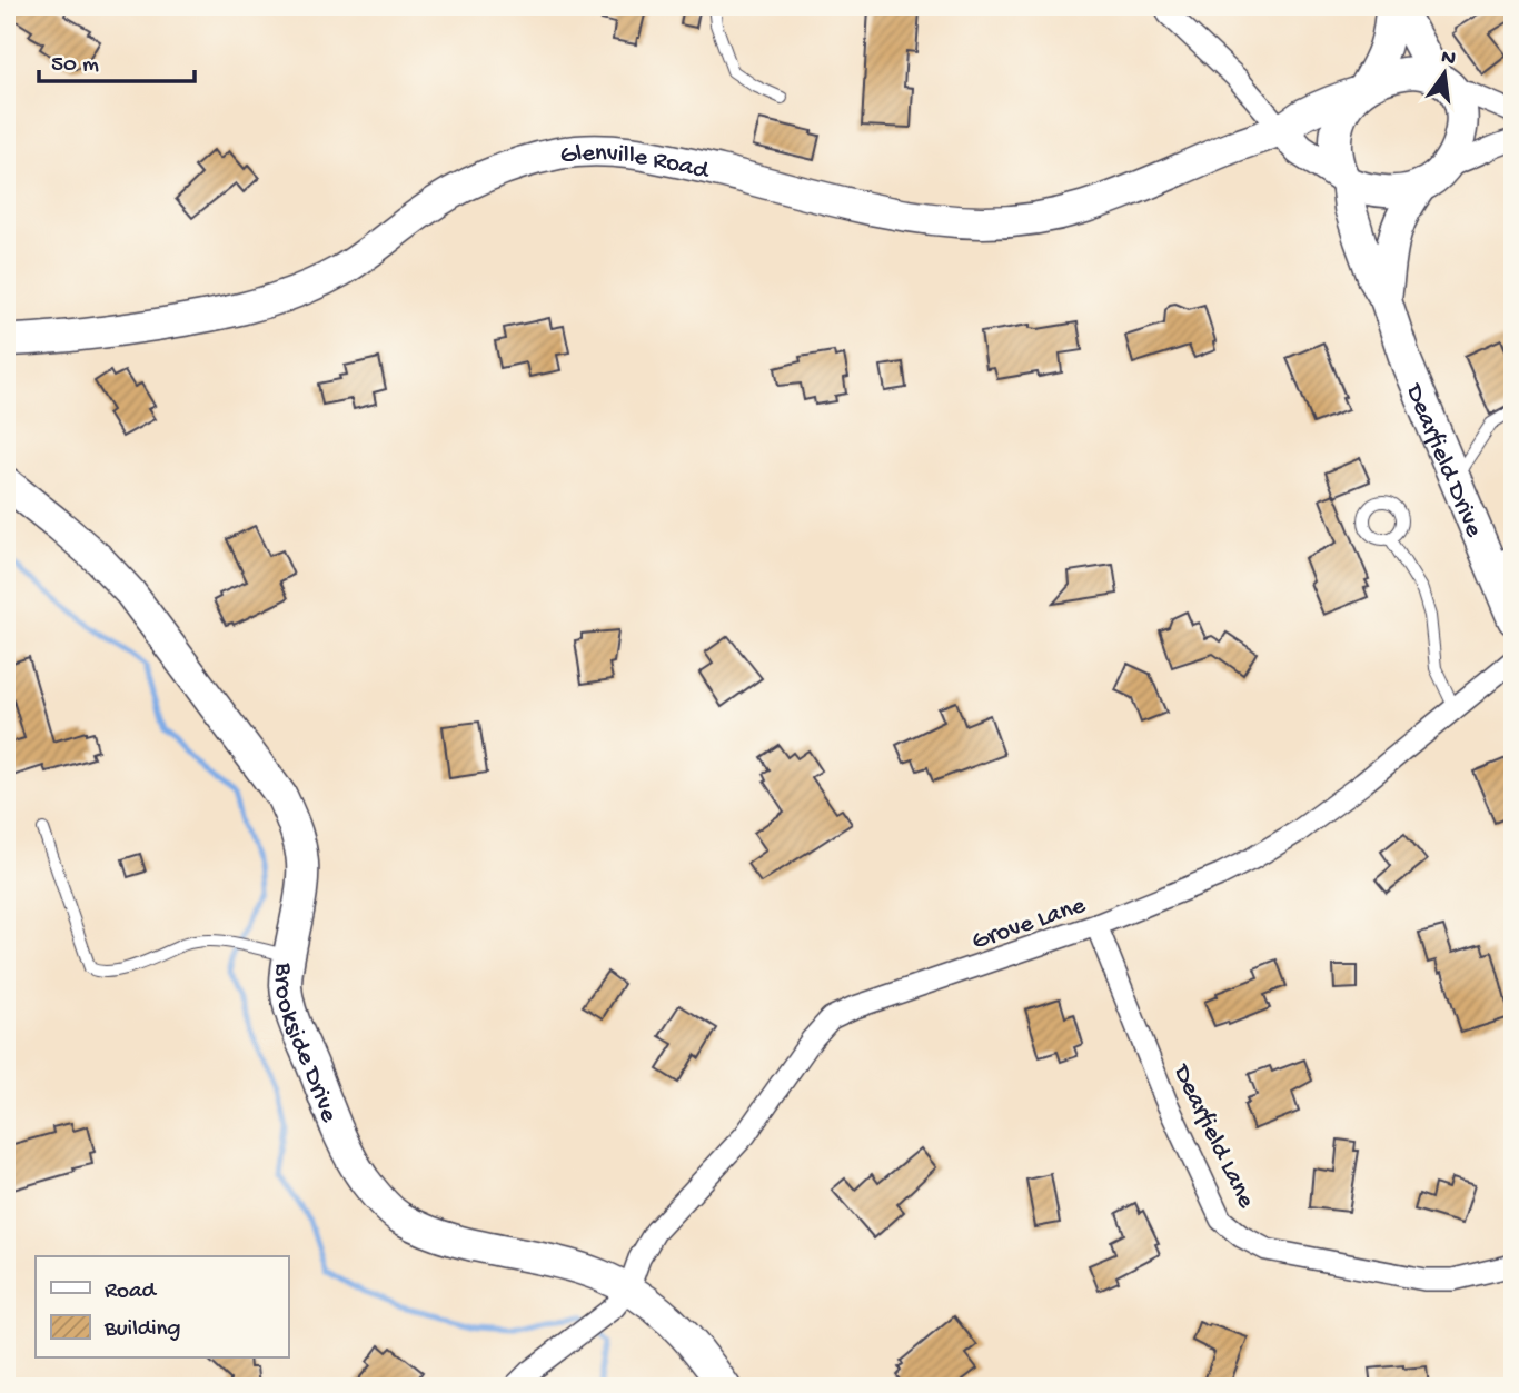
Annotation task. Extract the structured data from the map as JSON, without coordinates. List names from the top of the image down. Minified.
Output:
{"streets":{"main road":["Glenville Road","Dearfield Drive","Brookside Drive"],"street":["Grove Lane","Dearfield Lane"]},"crossings":[["Glenville Road","Dearfield Drive"],["Grove Lane","Brookside Drive"],["Grove Lane","Dearfield Lane"]],"legend":["Road","Building"],"scale_bar":"50 m","north":"top"}
